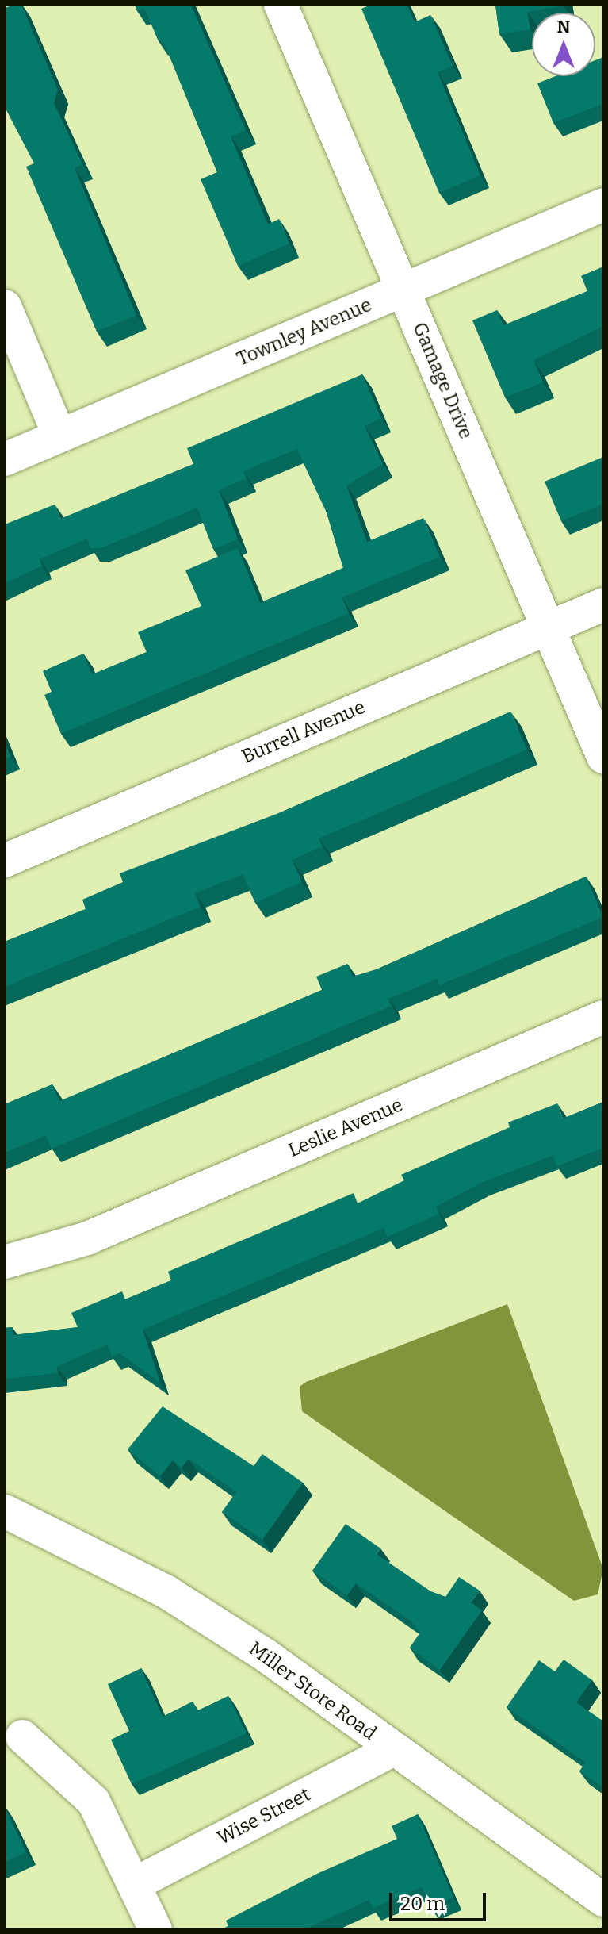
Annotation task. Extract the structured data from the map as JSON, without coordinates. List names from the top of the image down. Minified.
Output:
{"streets":{"street":["Townley Avenue","Gamage Drive","Burrell Avenue","Leslie Avenue","Miller Store Road","Wise Street"]},"crossings":[["Townley Avenue","Gamage Drive"],["Gamage Drive","Burrell Avenue"],["Miller Store Road","Wise Street"]],"scale_bar":"20 m","north":"top"}
